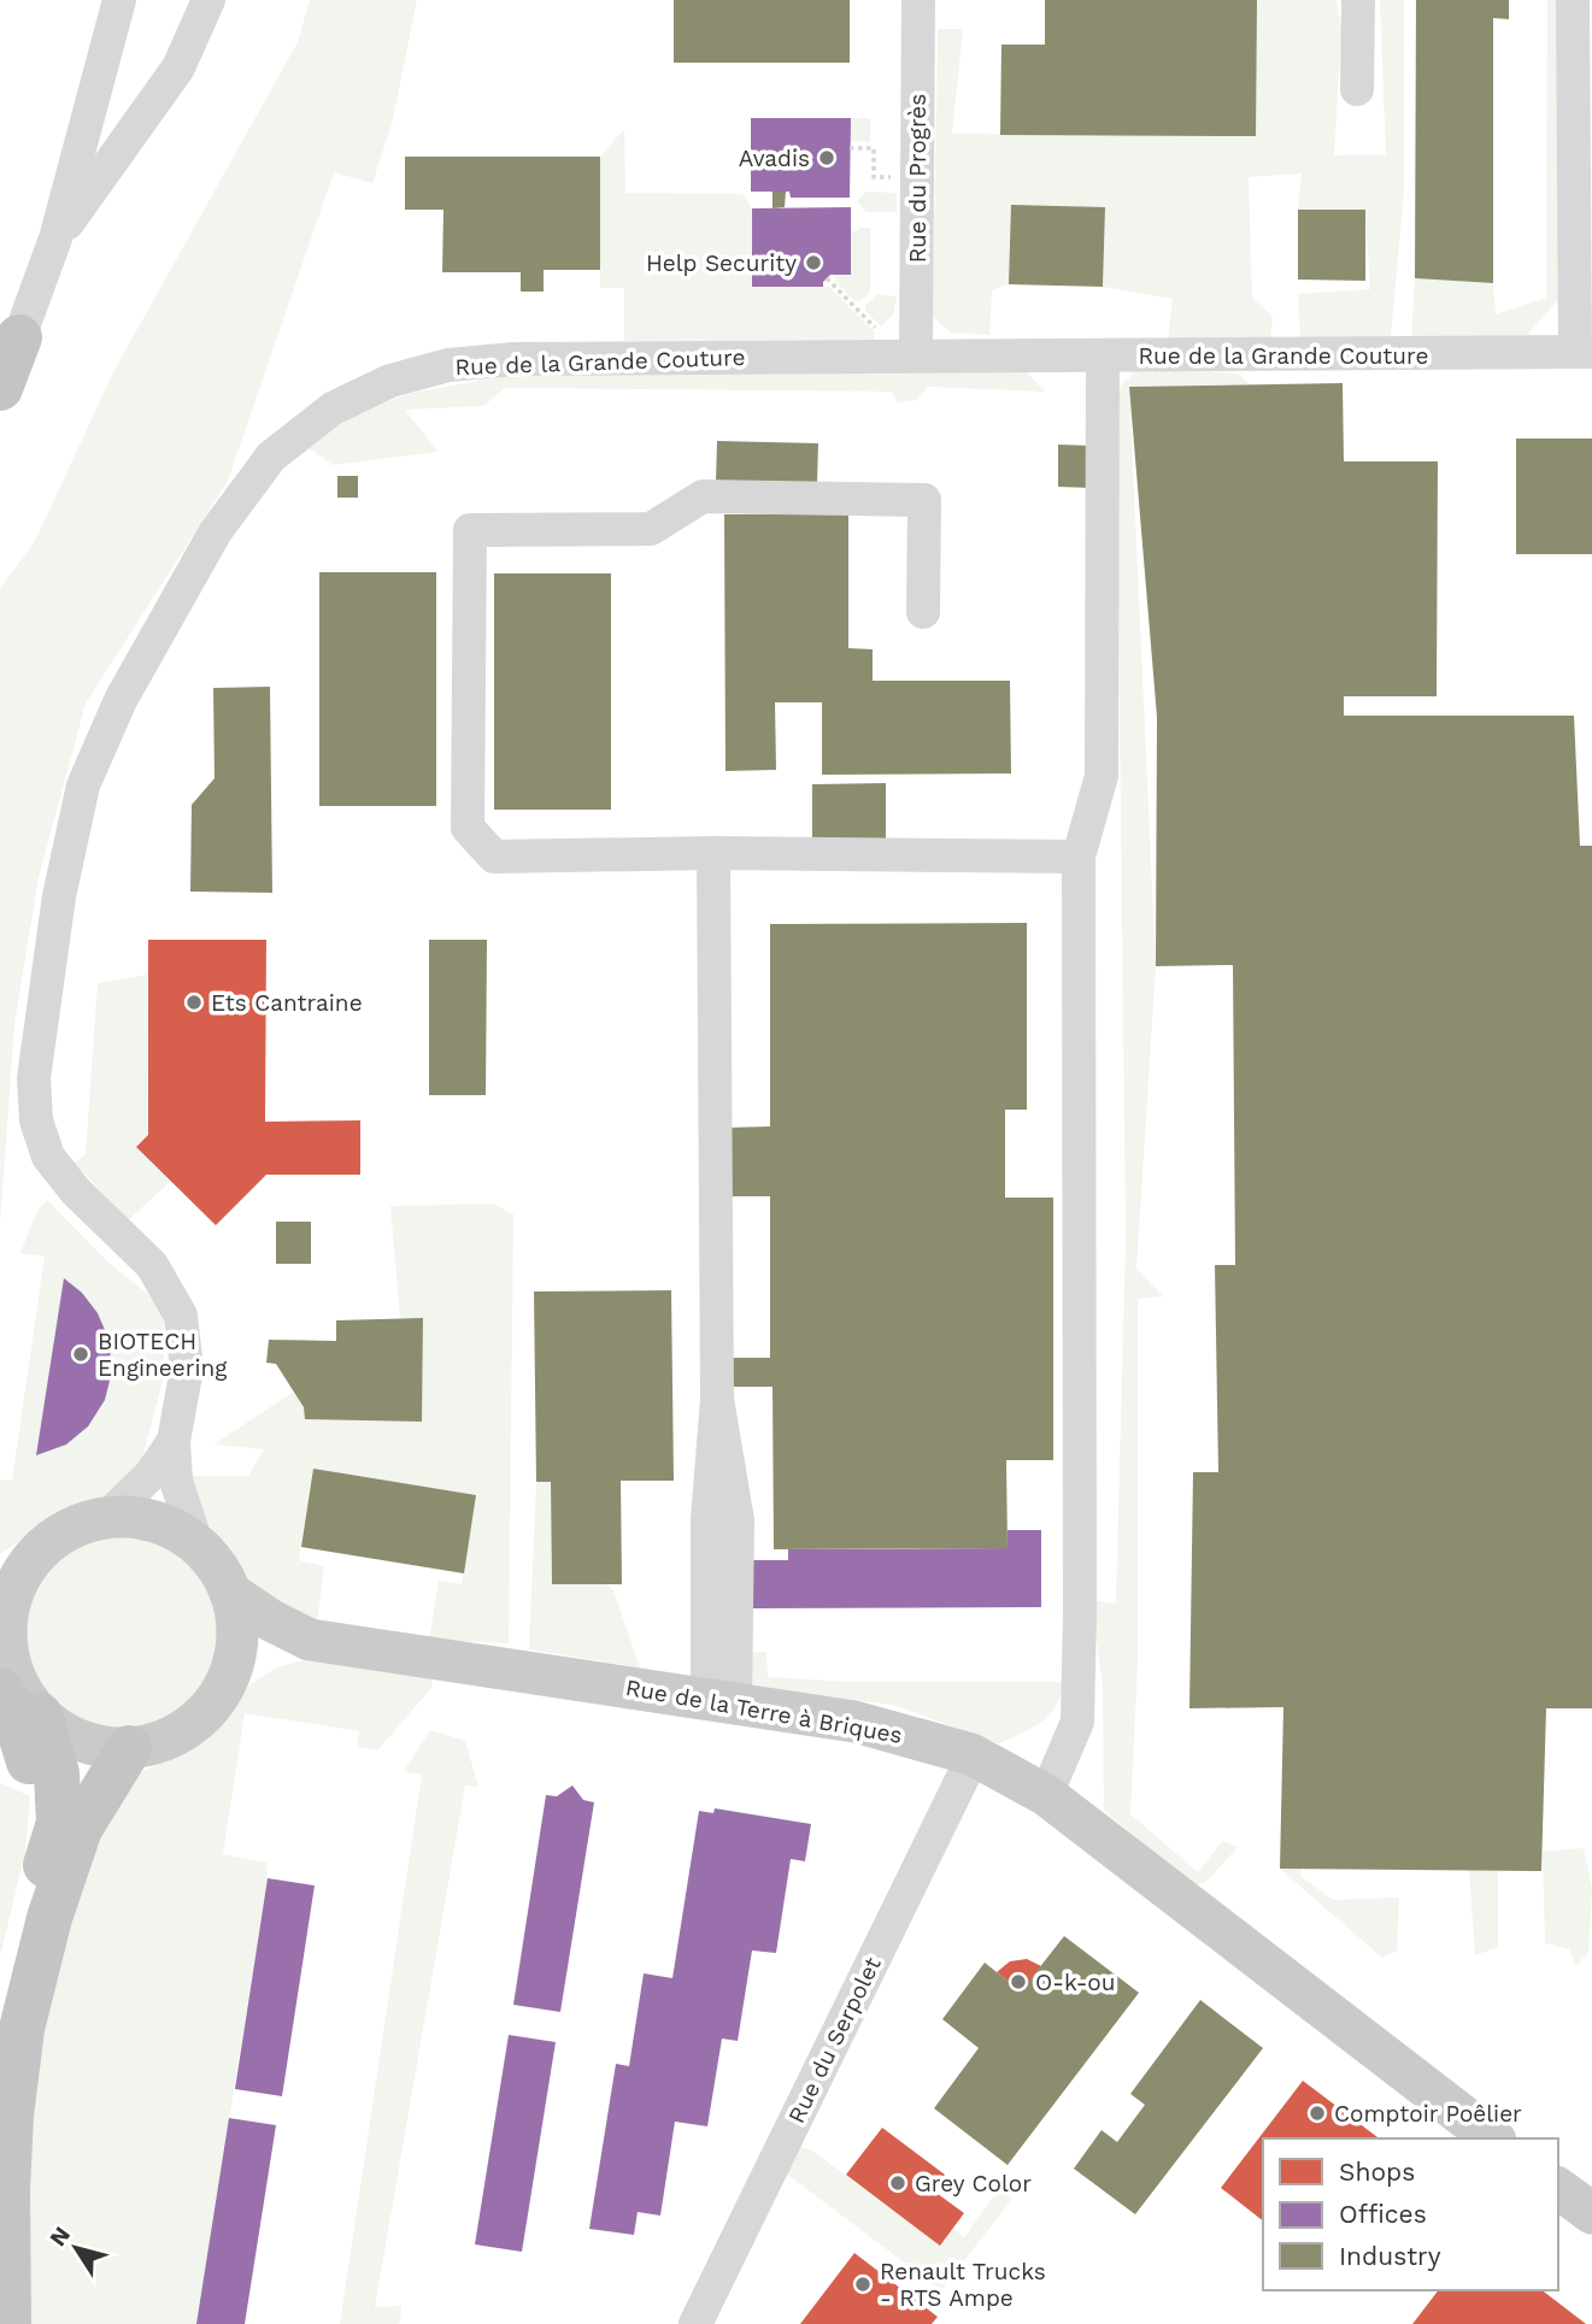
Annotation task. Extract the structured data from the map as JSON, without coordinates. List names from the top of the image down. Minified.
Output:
{"streets":{"main road":["Rue de la Terre à Briques"],"street":["Rue du Progrès","Rue de la Grande Couture","Rue du Serpolet"]},"crossings":[["Rue du Progrès","Rue de la Grande Couture"],["Rue de la Grande Couture","Rue de la Terre à Briques"],["Rue de la Terre à Briques","Rue du Serpolet"]],"places":["Avadis","Help Security","Ets Cantraine","BIOTECH Engineering","O-k-ou","Comptoir Poêlier","Grey Color","Renault Trucks - RTS Ampe"],"legend":["Shops","Offices","Industry"],"north":"top left"}
